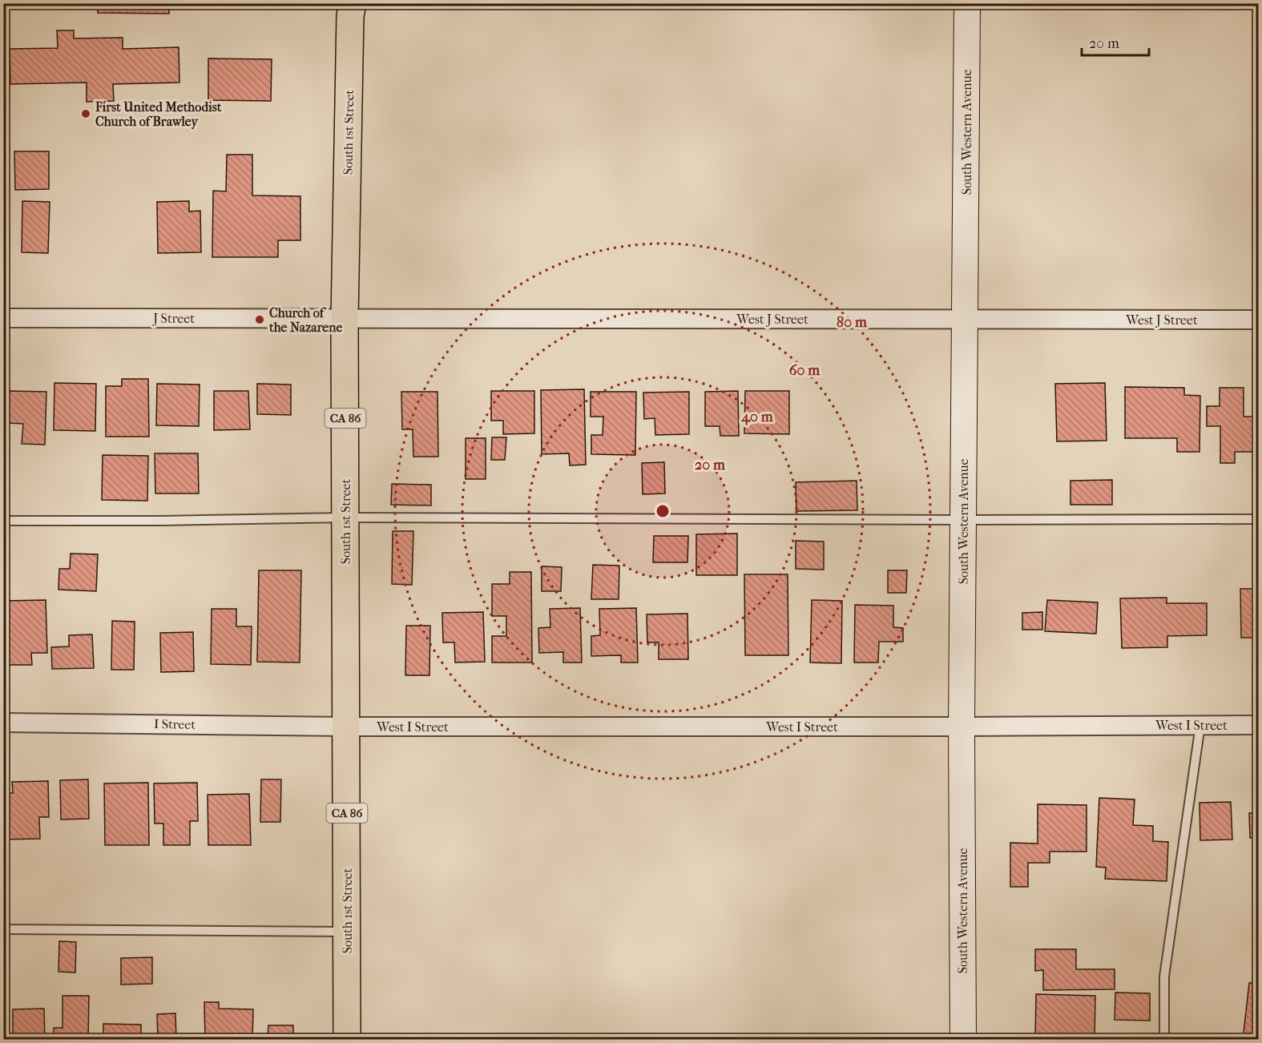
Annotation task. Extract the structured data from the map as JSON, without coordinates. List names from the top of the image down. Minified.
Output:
{"streets":{"highway":["South 1st Street","CA 86"],"street":["South Western Avenue","J Street","West J Street","I Street","West I Street"]},"crossings":[["South 1st Street","J Street"],["South 1st Street","West J Street"],["South 1st Street","I Street"],["South 1st Street","West I Street"],["South Western Avenue","West J Street"],["South Western Avenue","West I Street"],["J Street","West J Street"],["I Street","West I Street"]],"places":["First United Methodist Church of Brawley","Church of the Nazarene"],"scale_bar":"20 m","rings":["80 m","60 m","40 m","20 m"]}
